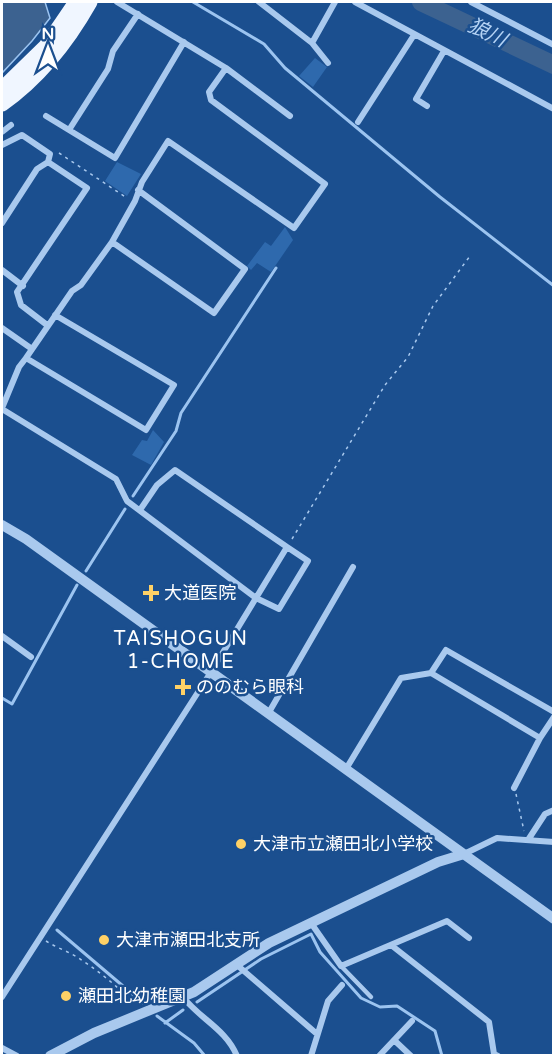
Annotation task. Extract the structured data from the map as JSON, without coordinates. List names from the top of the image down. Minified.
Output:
{"districts":["TAISHOGUN 1-CHOME"],"water":["狼川"],"places":{"health":["大道医院","ののむら眼科"],"other":["大津市立瀬田北小学校","大津市瀬田北支所","瀬田北幼稚園"]},"north":"top"}
